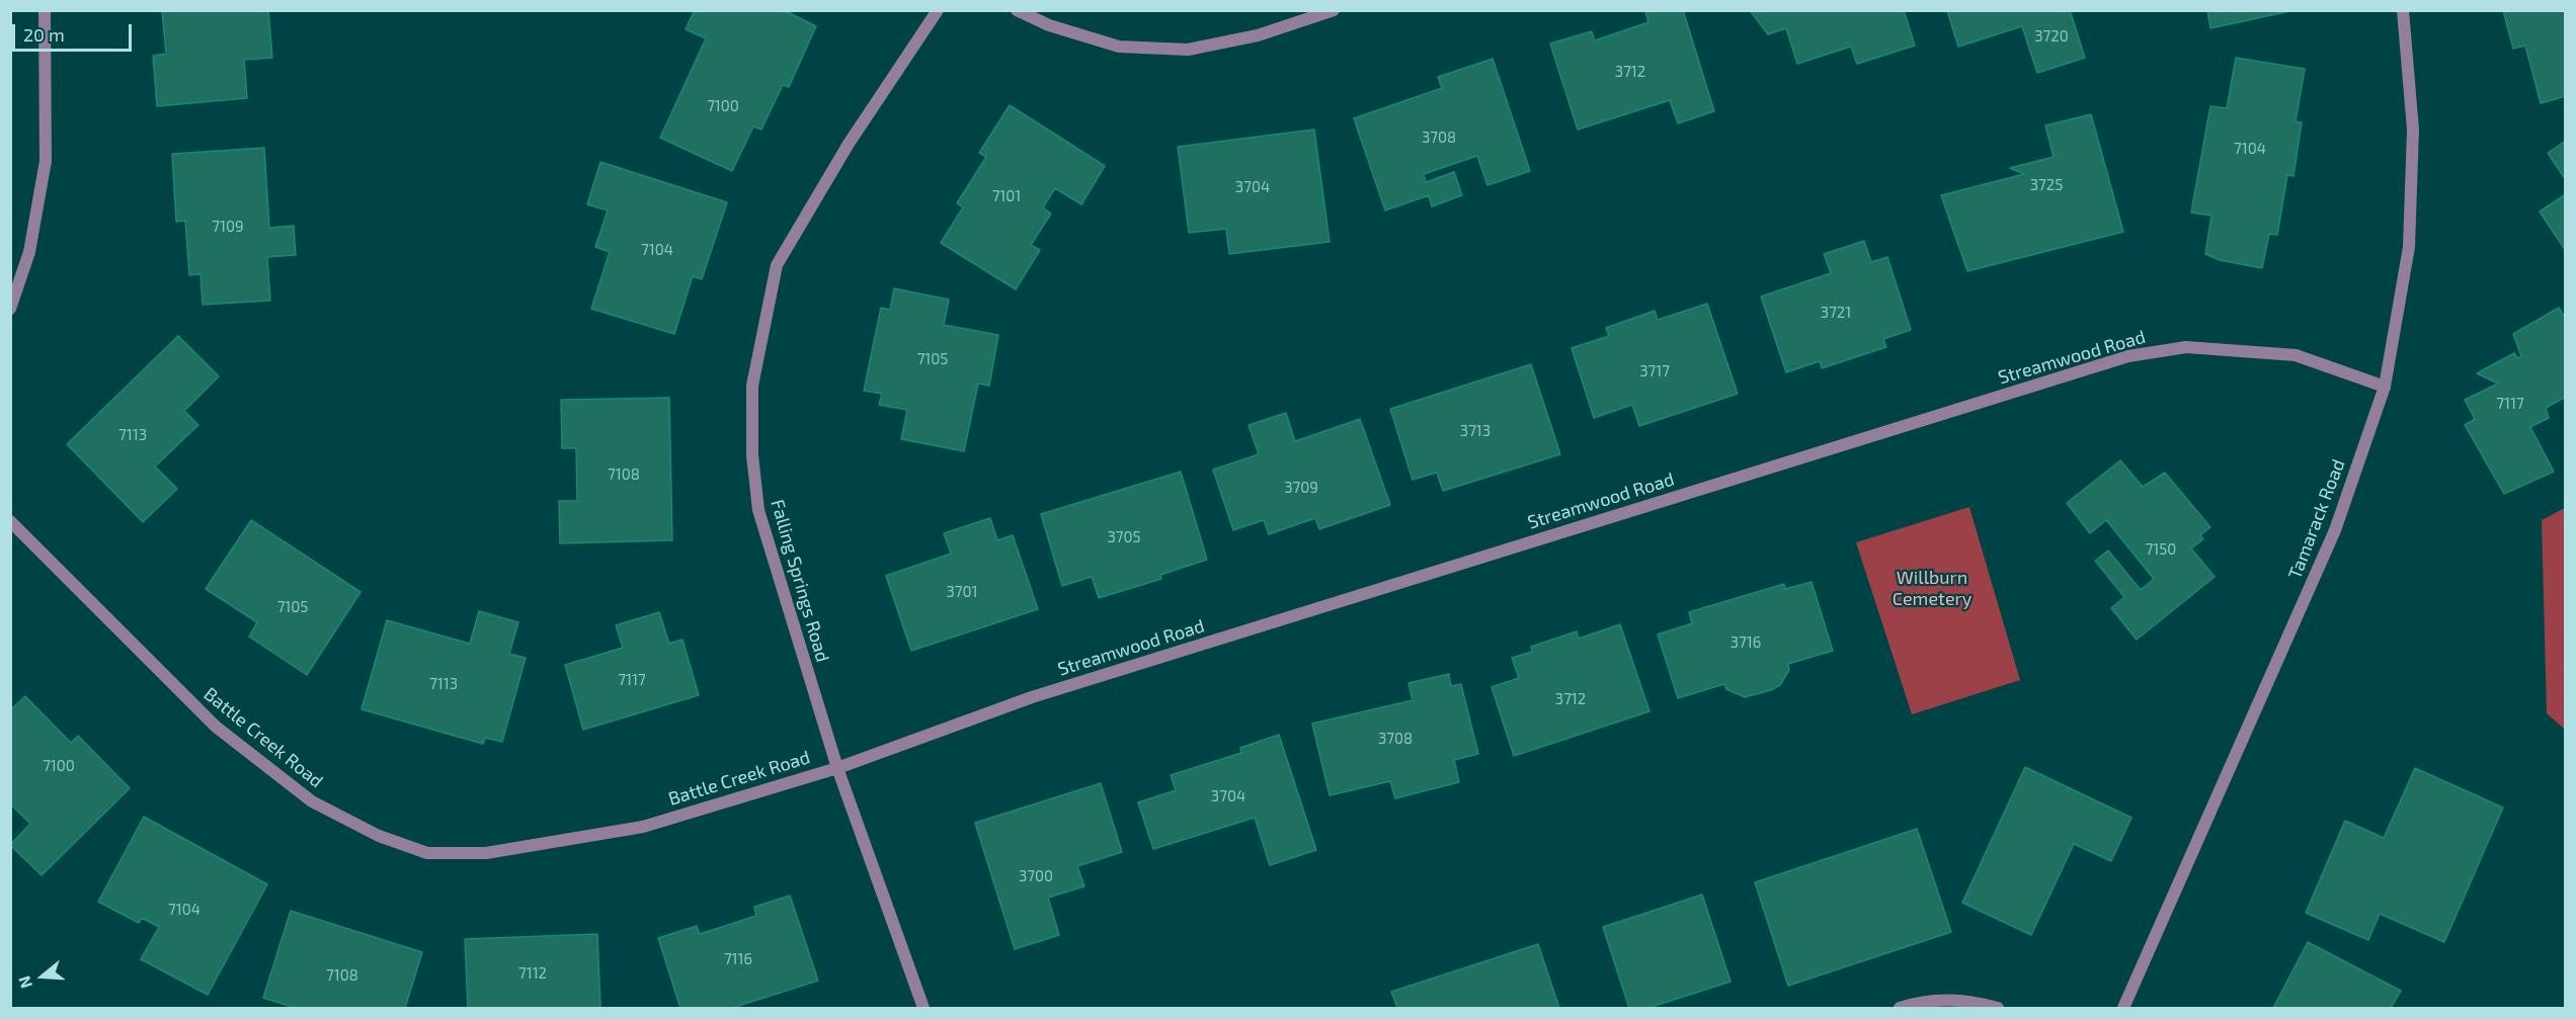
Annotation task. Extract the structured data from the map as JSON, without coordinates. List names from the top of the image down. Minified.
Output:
{"streets":{"street":["Streamwood Road","Tamarack Road","Falling Springs Road","Battle Creek Road"]},"crossings":[["Streamwood Road","Tamarack Road"],["Streamwood Road","Falling Springs Road"],["Streamwood Road","Battle Creek Road"],["Falling Springs Road","Battle Creek Road"]],"parks":["Willburn Cemetery"],"house_numbers":["3720","3712","7100","3708","7104","3725","3704","7101","7109","7104","3721","7105","3717","7117","3713","7113","7108","3709","3705","7150","3701","7105","3716","7117","7113","3712","3708","7100","3704","3700","7104","7116","7112","7108"],"scale_bar":"20 m","north":"left"}
